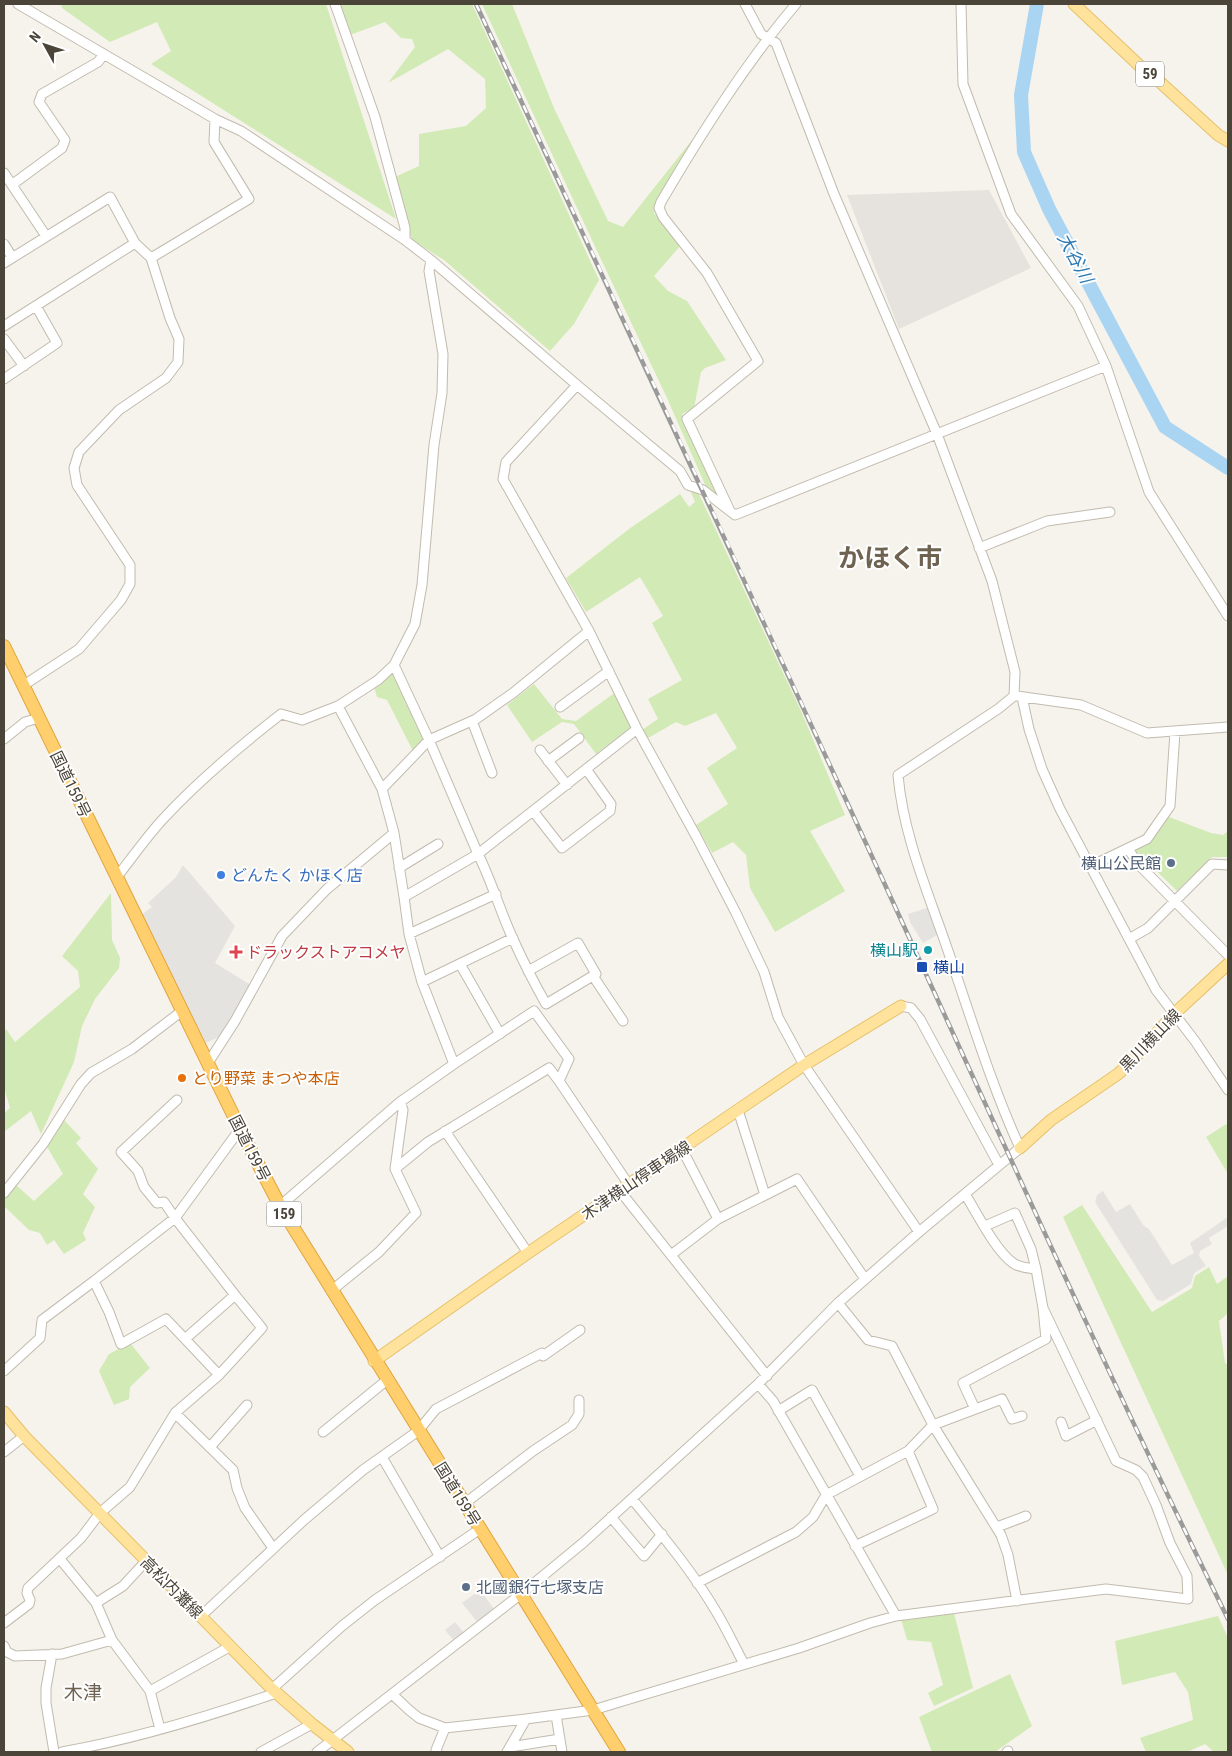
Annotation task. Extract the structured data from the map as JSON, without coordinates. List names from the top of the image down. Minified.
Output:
{"streets":{"highway":["国道159号","159"],"main road":["59","黒川横山線","木津横山停車場線","高松内灘線"]},"crossings":[["国道159号","木津横山停車場線"]],"districts":["かほく市","木津"],"water":["大谷川"],"places":{"other":["横山公民館","どんたく かほく店","横山駅","とり野菜 まつや本店","北國銀行七塚支店"],"health":["ドラックストアコメヤ"],"transit":["横山"]},"north":"top left"}
